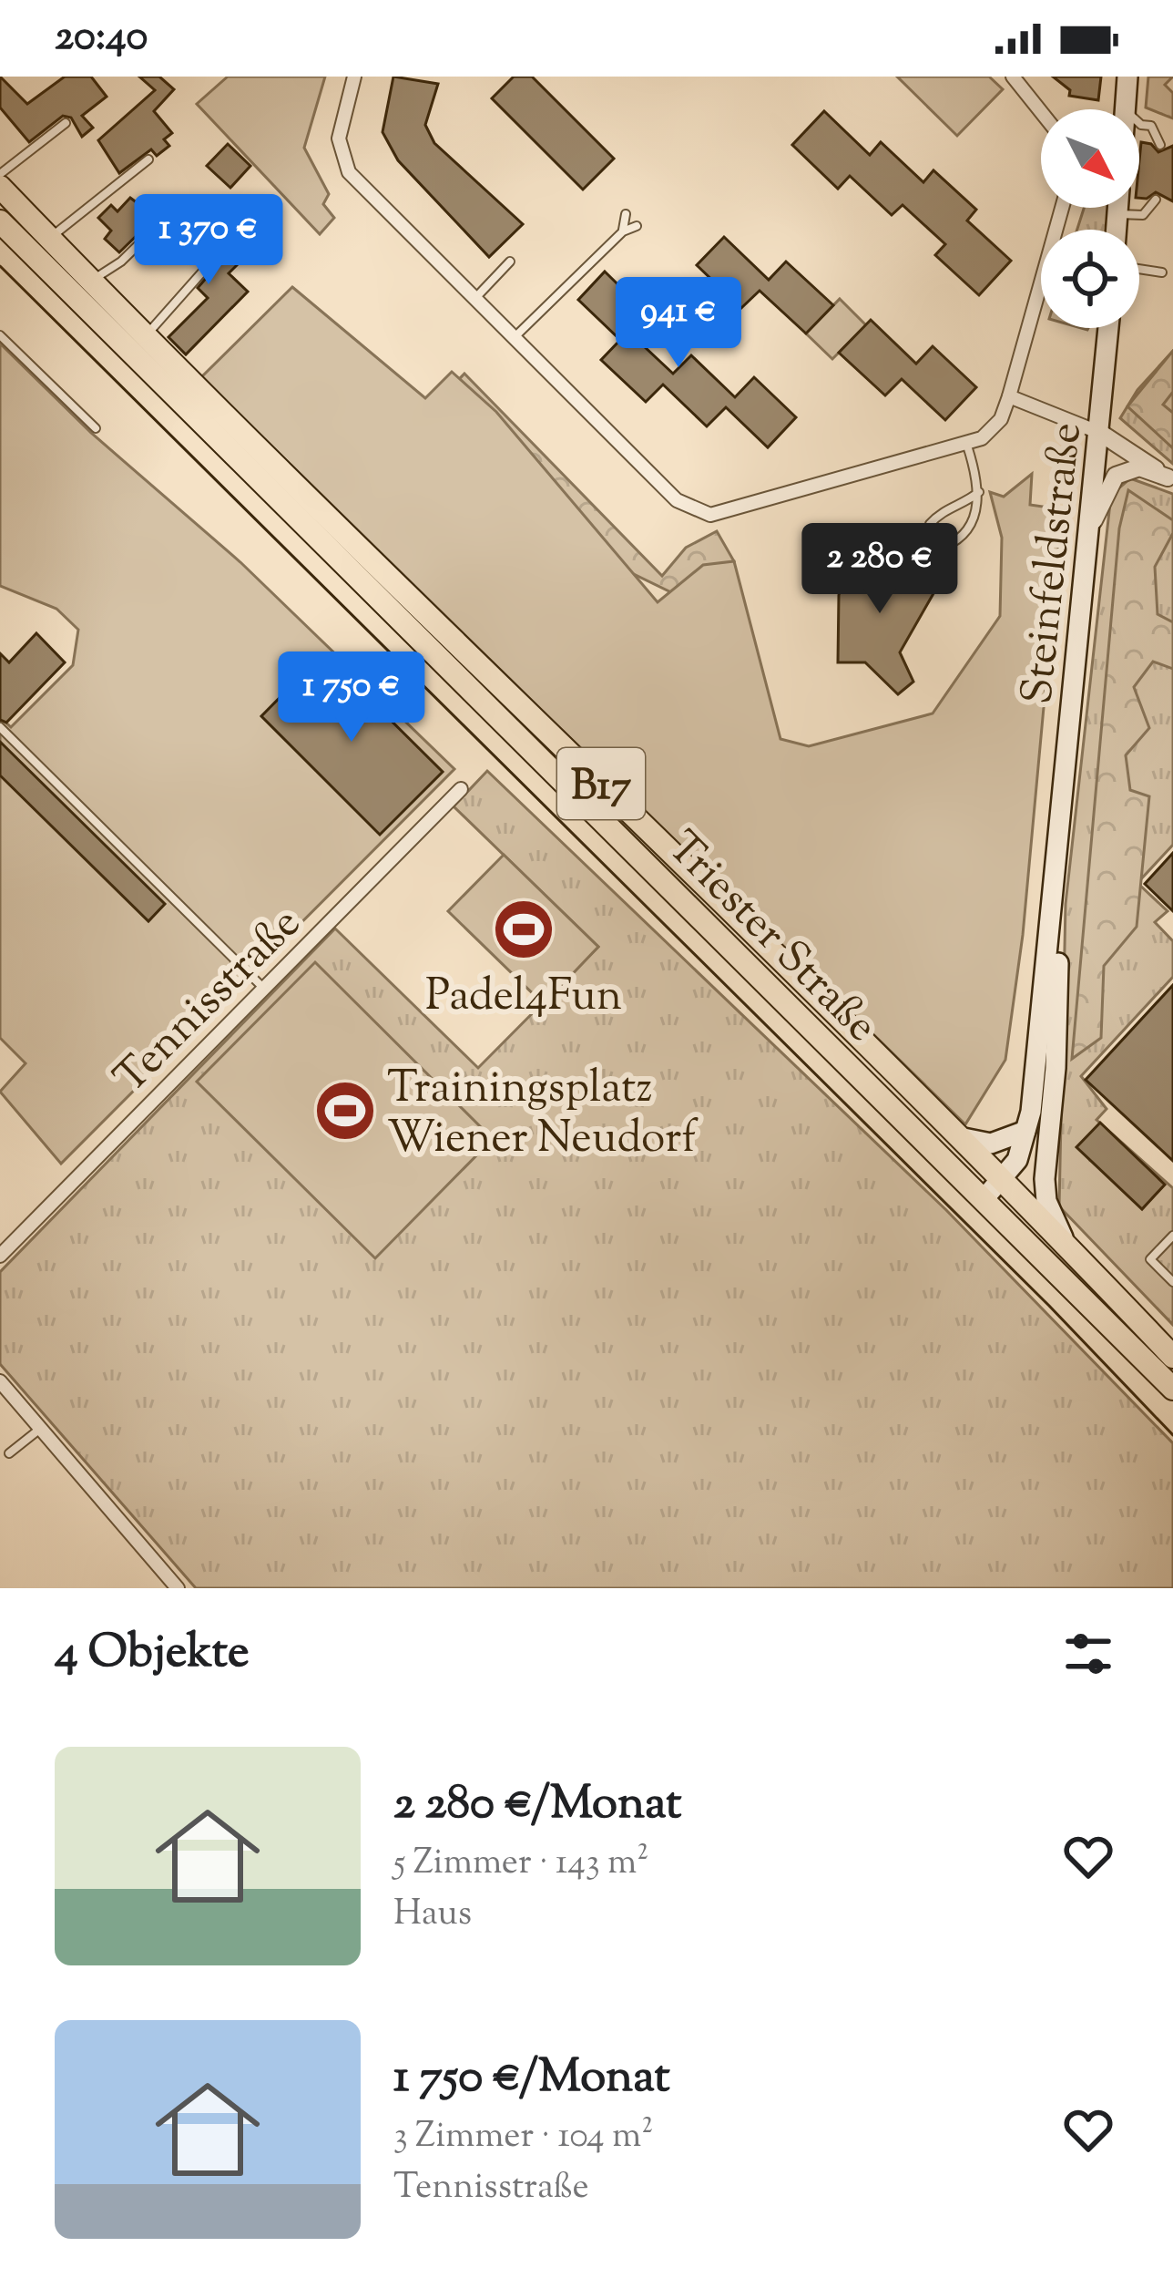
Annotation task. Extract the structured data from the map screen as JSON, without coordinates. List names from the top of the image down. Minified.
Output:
{"streets":{"main road":["Steinfeldstraße","B17","Triester Straße"],"street":["Tennisstraße"]},"crossings":[["Steinfeldstraße","Triester Straße"],["B17","Triester Straße"]],"places":{"sports":["Padel4Fun","Trainingsplatz Wiener Neudorf"]},"north":"bottom right","page":{"status":"20:40","price":["1 370 €","941 €","2 280 €","1 750 €"],"heading":"4 Objekte","list":[{"name":"2 280 €/Monat","note":"5 Zimmer · 143 m² · Haus"},{"name":"1 750 €/Monat","note":"3 Zimmer · 104 m² · Tennisstraße"}]}}
